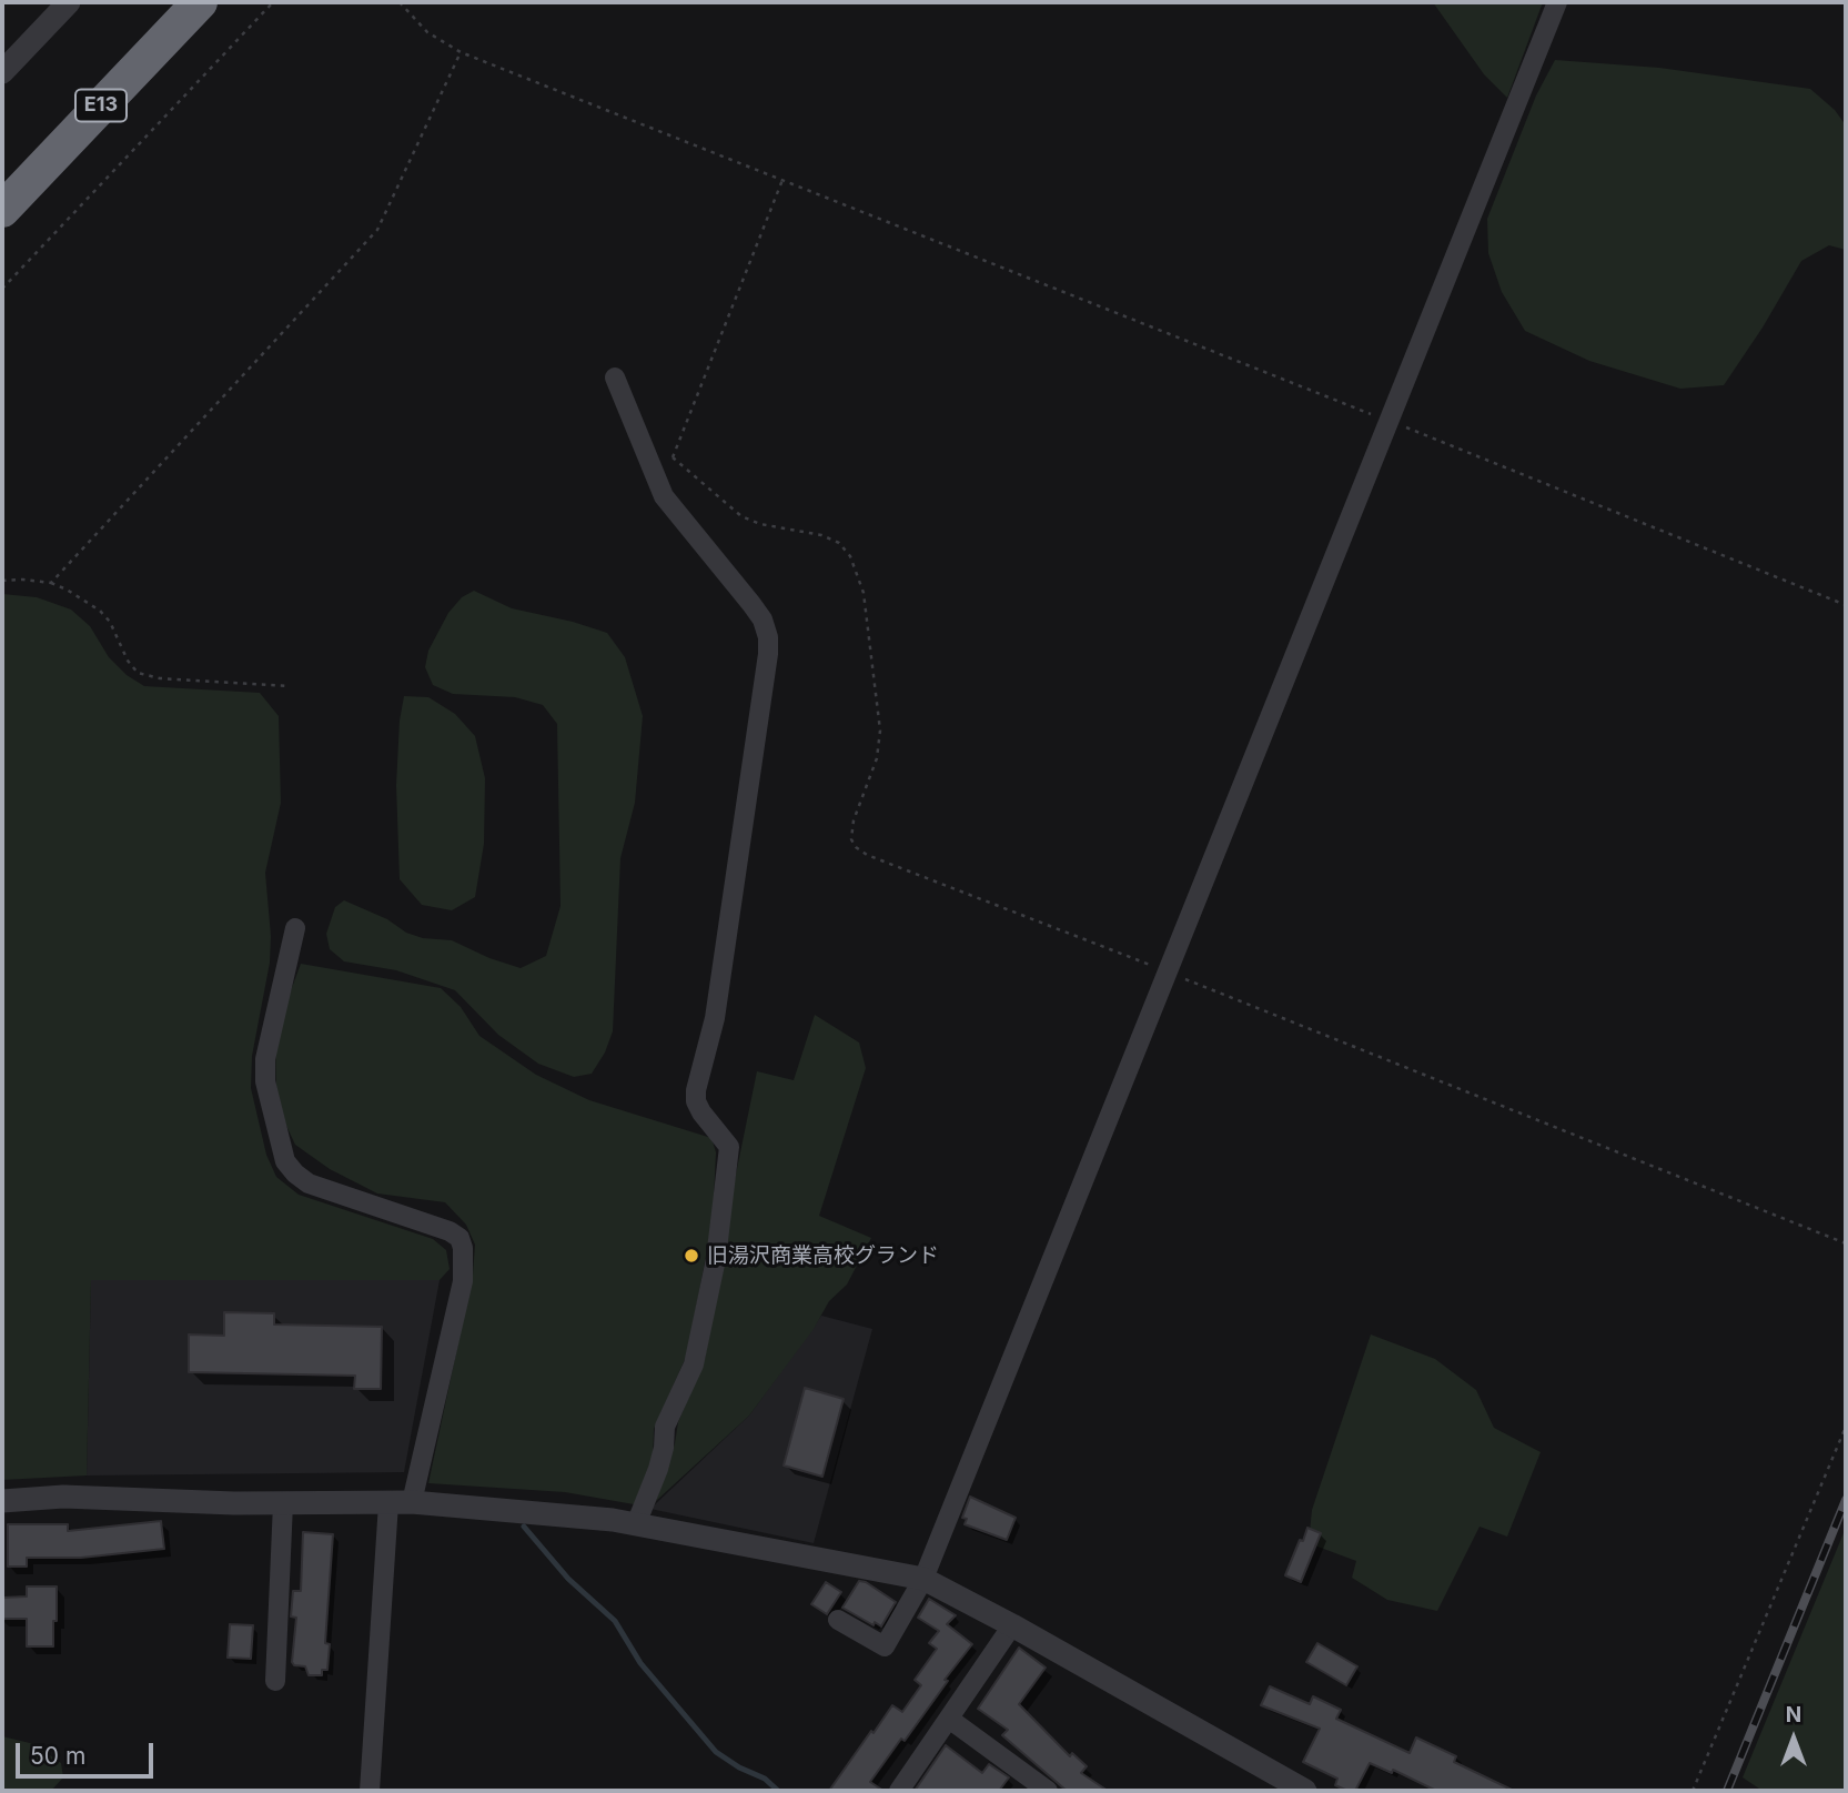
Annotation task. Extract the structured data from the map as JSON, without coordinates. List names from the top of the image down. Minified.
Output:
{"streets":{"highway":["E13"]},"places":["旧湯沢商業高校グランド"],"scale_bar":"50 m","north":"top"}
